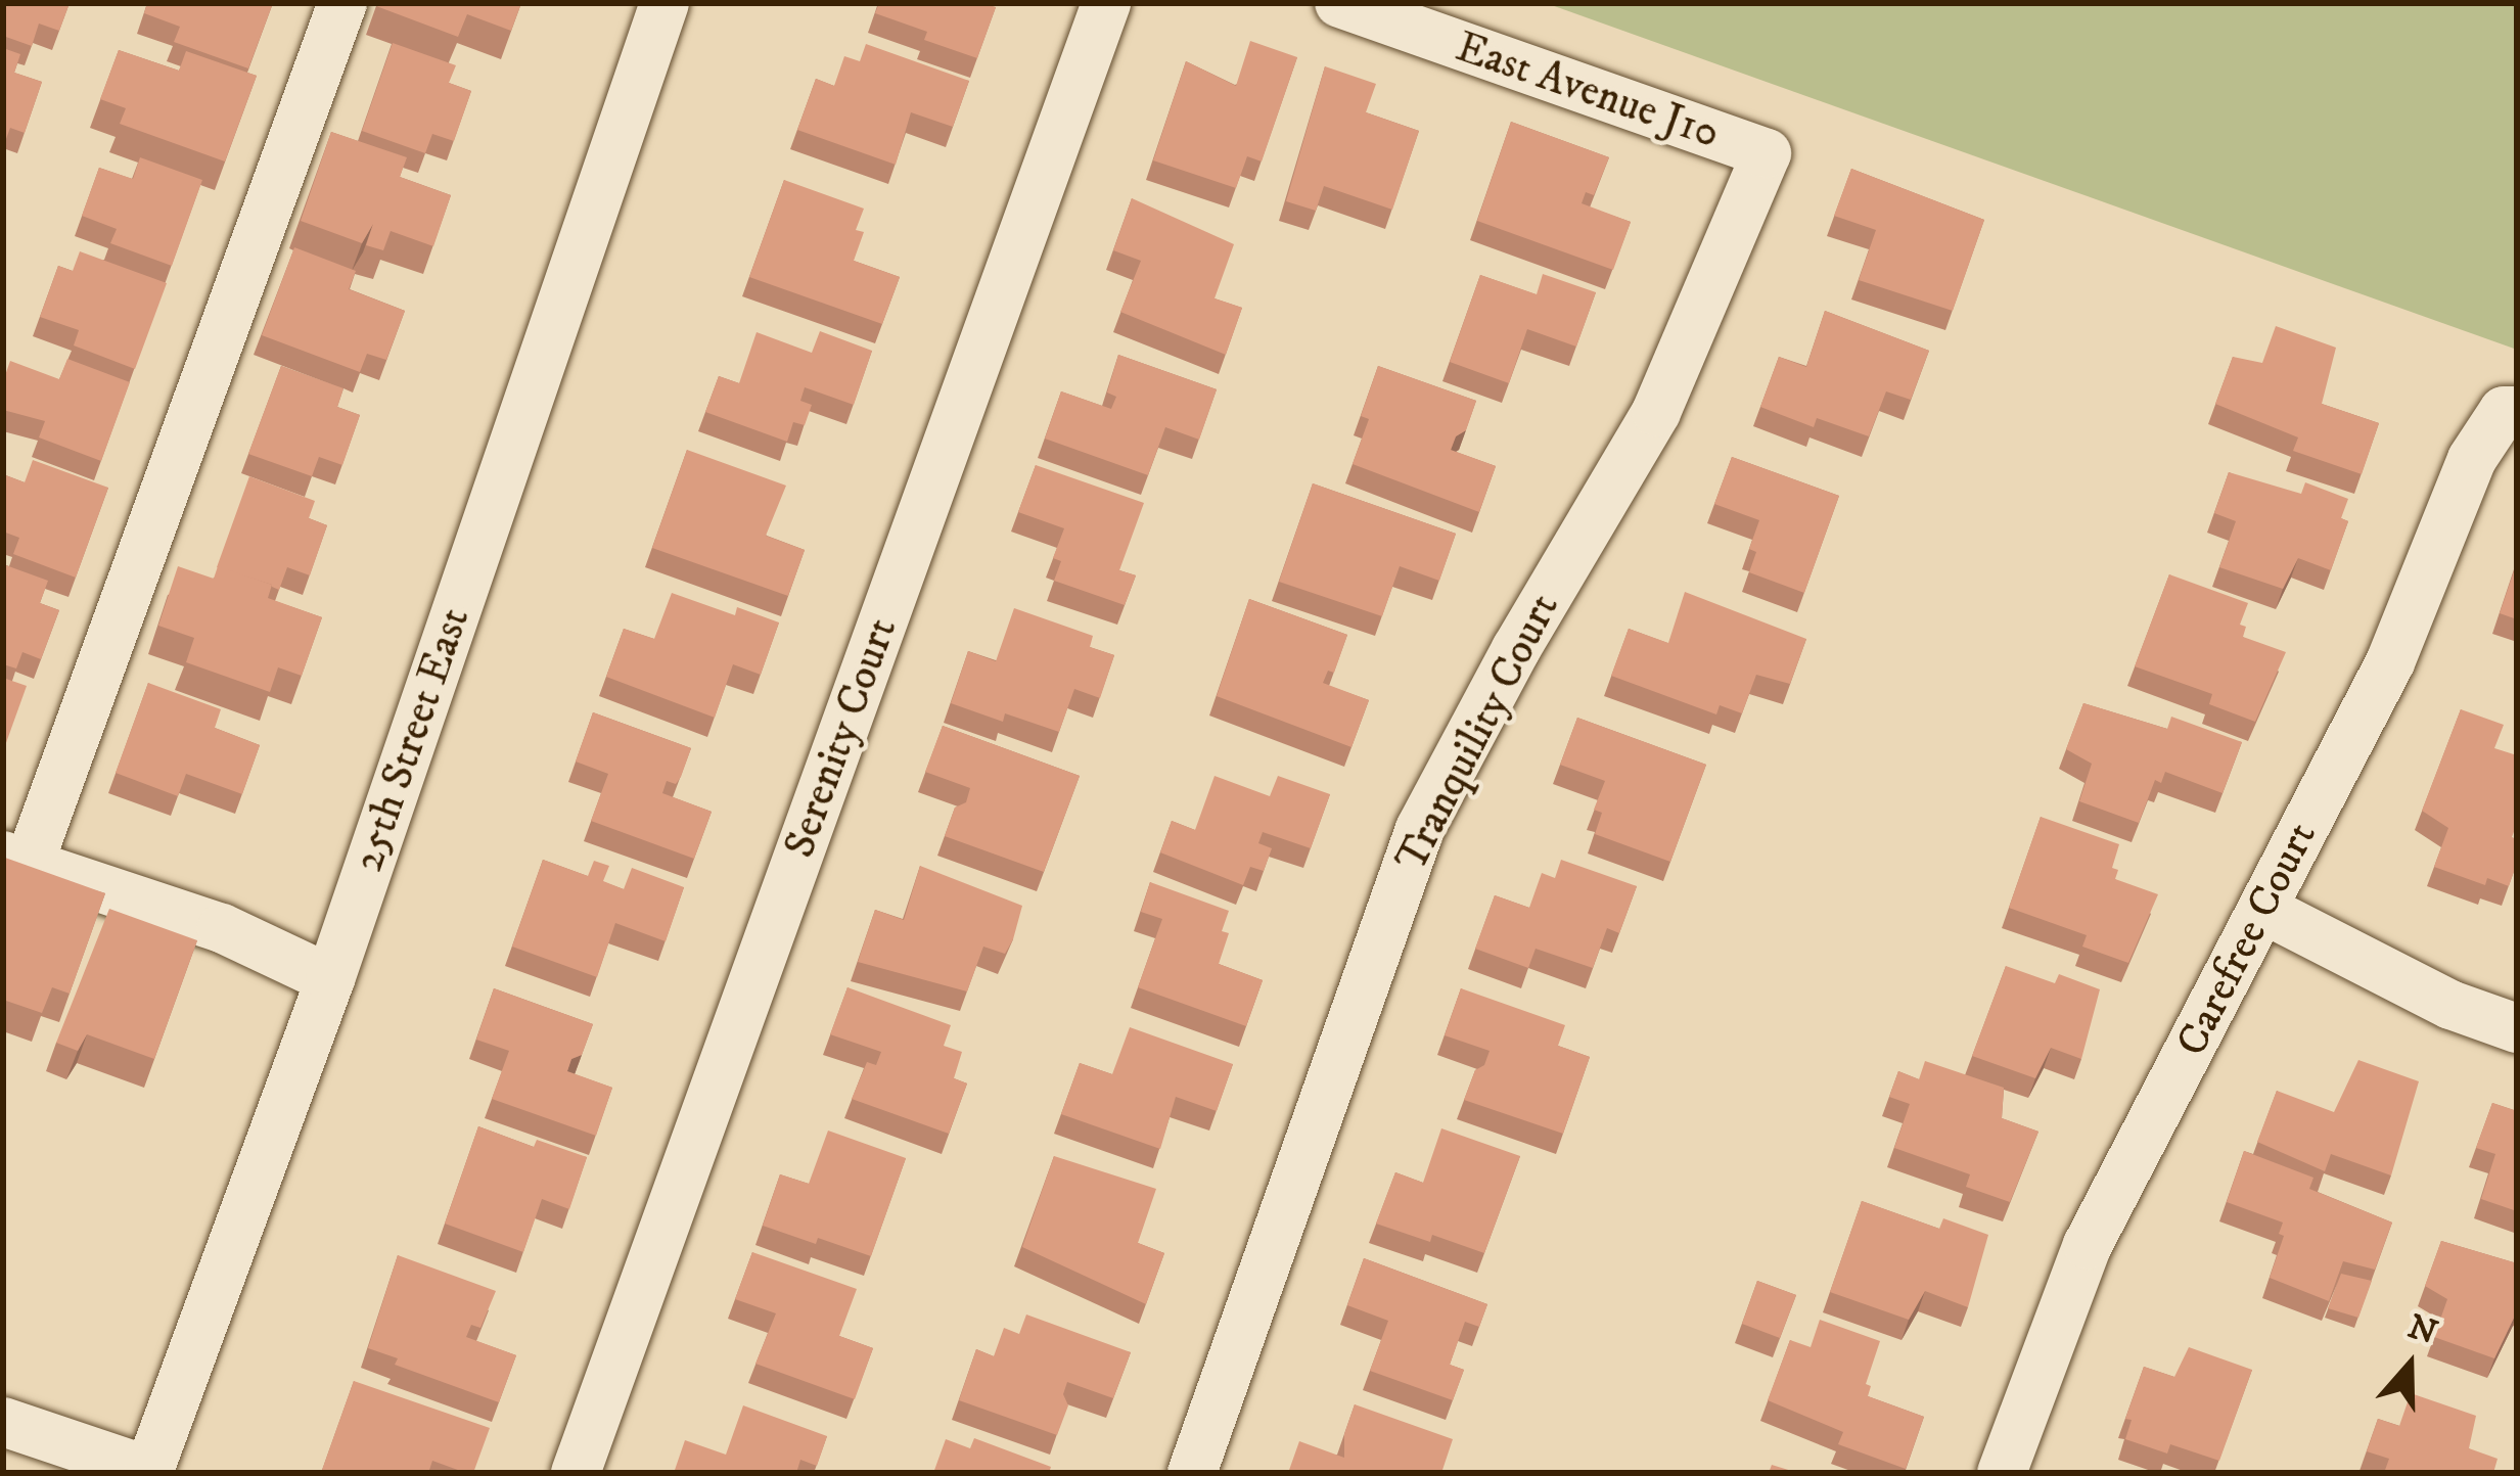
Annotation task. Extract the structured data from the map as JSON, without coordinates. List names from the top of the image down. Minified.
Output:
{"streets":{"street":["East Avenue J10","Tranquility Court","Serenity Court","25th Street East","Carefree Court"]},"crossings":[["East Avenue J10","Tranquility Court"]],"north":"top"}
